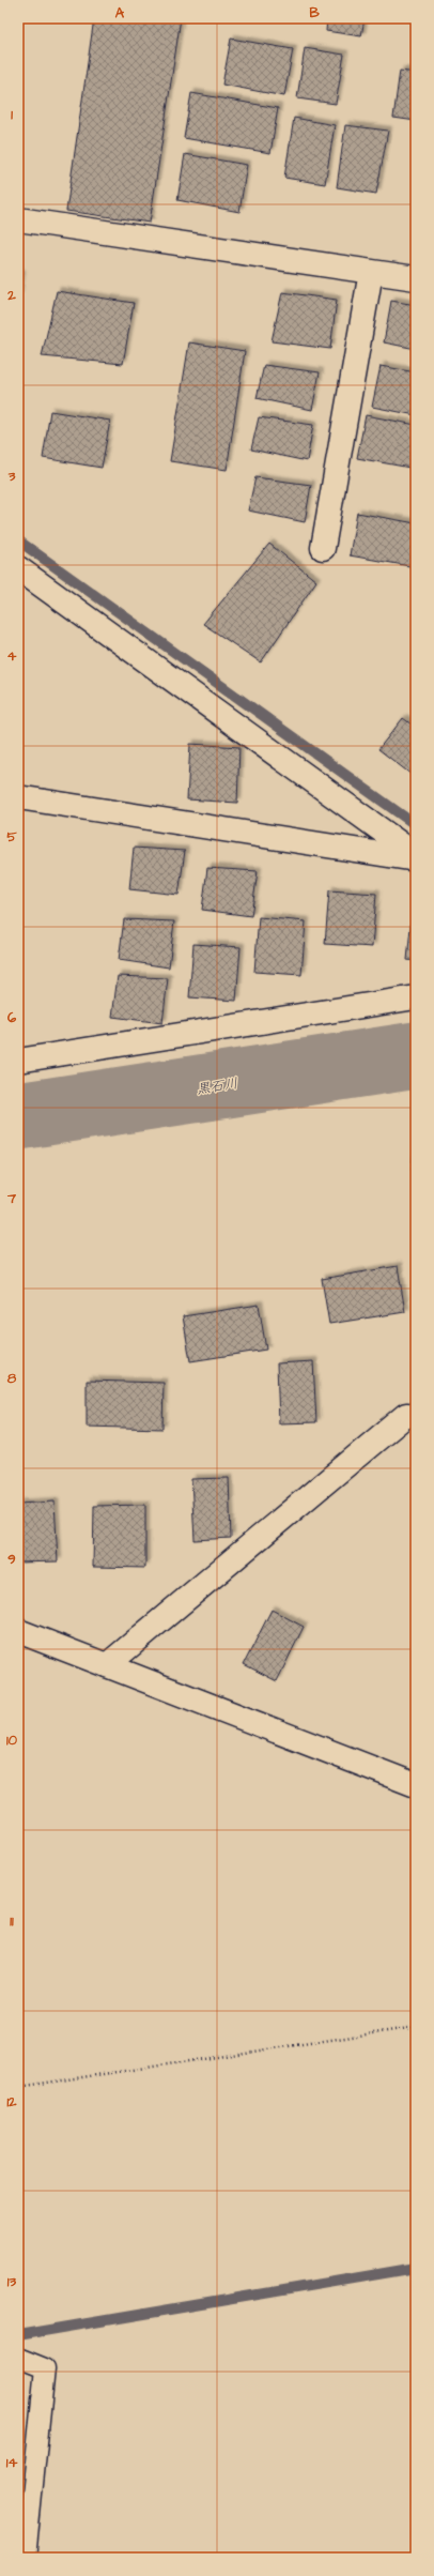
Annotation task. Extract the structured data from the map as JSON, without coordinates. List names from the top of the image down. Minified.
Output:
{"water":["黒石川"],"grid":{"columns":["A","B"],"rows":["1","2","3","4","5","6","7","8","9","10","11","12","13","14"]}}
